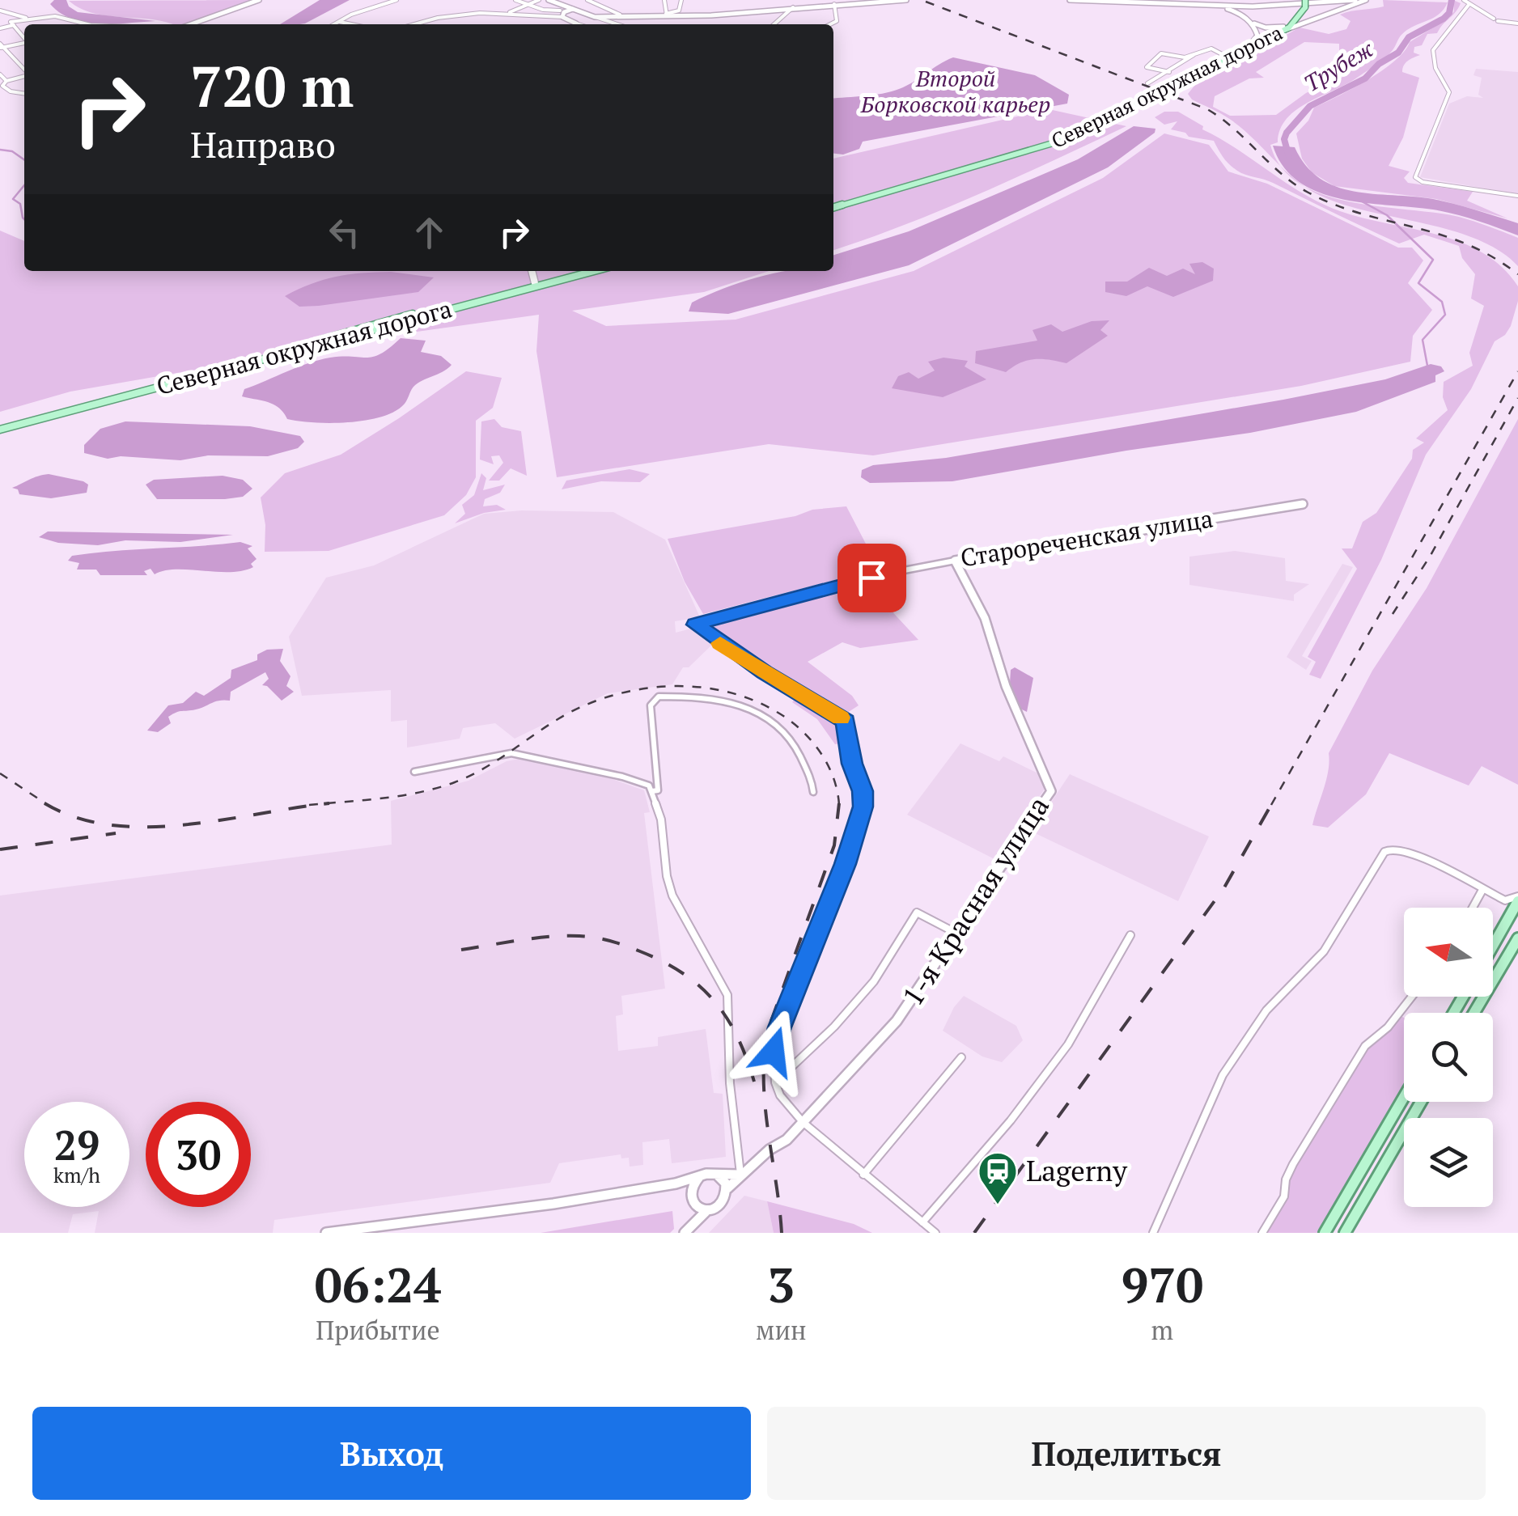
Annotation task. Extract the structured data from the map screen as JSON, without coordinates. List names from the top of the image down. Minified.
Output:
{"streets":{"main road":["Северная окружная дорога"],"street":["Старореченская улица","1-я Красная улица"]},"crossings":[["Старореченская улица","1-я Красная улица"]],"water":["Трубеж","Второй Борковской карьер"],"places":{"station":["Lagerny"]},"north":"left","page":{"turn":["720 m","Направо"],"speed":"29 km/h","limit":"30","eta":["06:24","Прибытие","3","мин","970","m"],"buttons":["Выход","Поделиться"]}}
